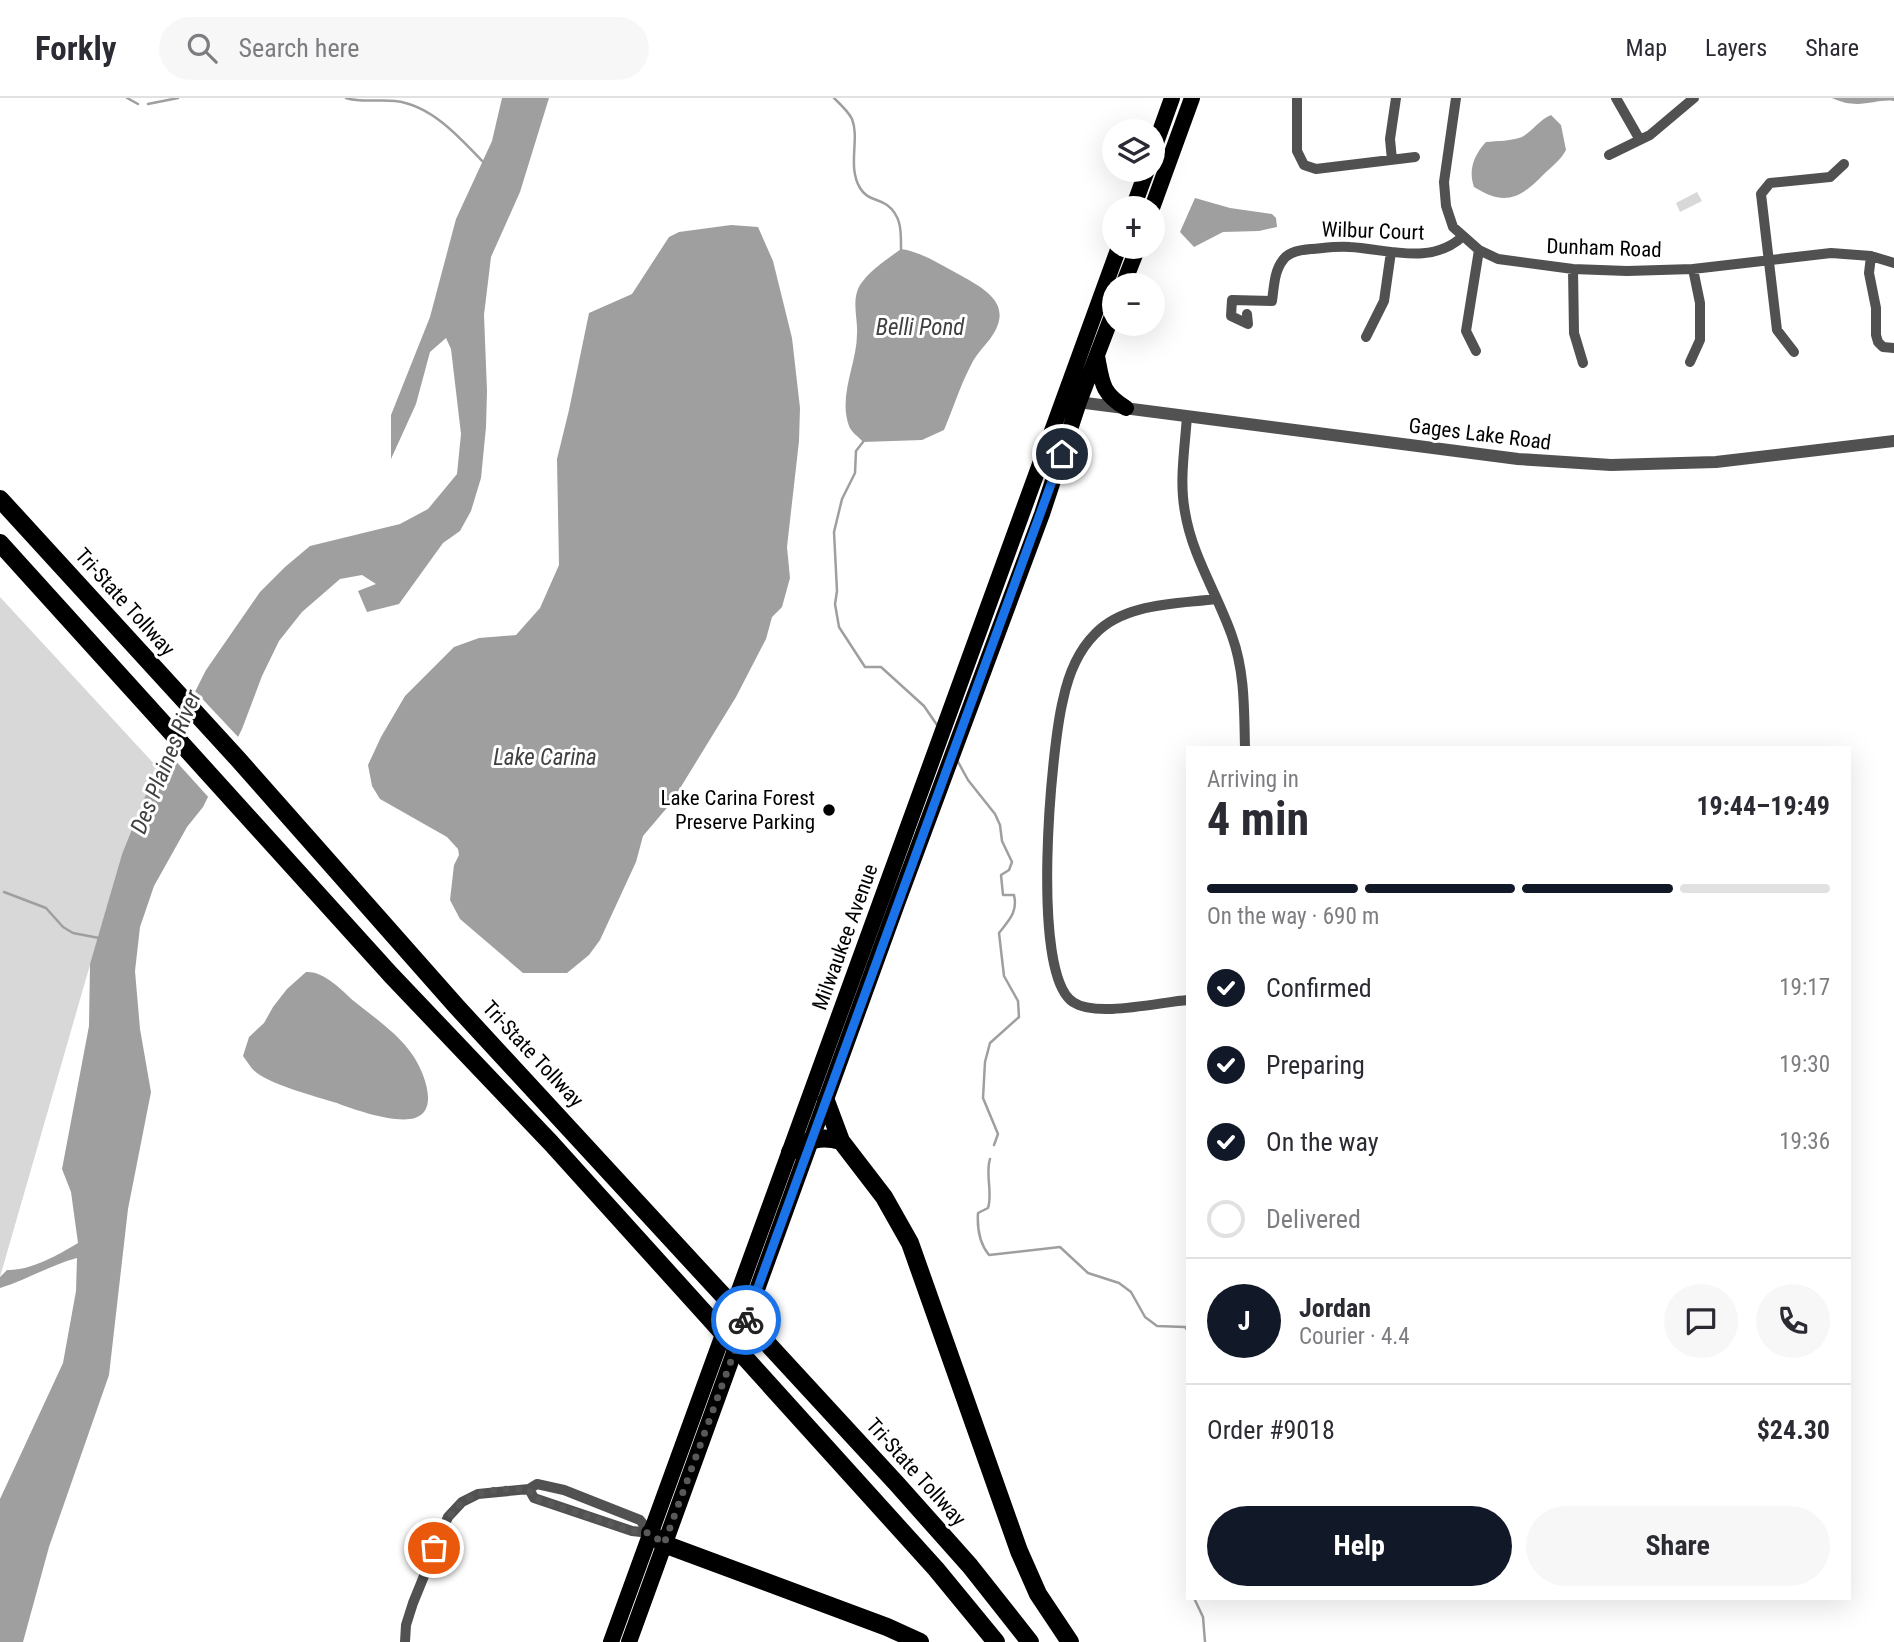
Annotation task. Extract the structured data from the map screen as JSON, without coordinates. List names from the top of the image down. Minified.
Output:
{"streets":{"highway":["Tri-State Tollway"],"main road":["Milwaukee Avenue"],"street":["Wilbur Court","Dunham Road","Gages Lake Road"]},"crossings":[["Wilbur Court","Dunham Road"],["Gages Lake Road","Milwaukee Avenue"]],"water":["Belli Pond","Lake Carina","Des Plaines River"],"places":["Lake Carina Forest Preserve Parking"],"page":{"header":"Forkly","search":"Search here","nav":["Map","Layers","Share"],"map_buttons":["+","−"],"heading":["4 min","Arriving in","19:44–19:49"],"panel":["Jordan","Courier · 4.4","Order #9018","$24.30"],"bar":"On the way · 690 m","list":[["Confirmed","19:17"],["Preparing","19:30"],["On the way","19:36"],"Delivered"],"round":"J","buttons":["Help","Share"]}}
